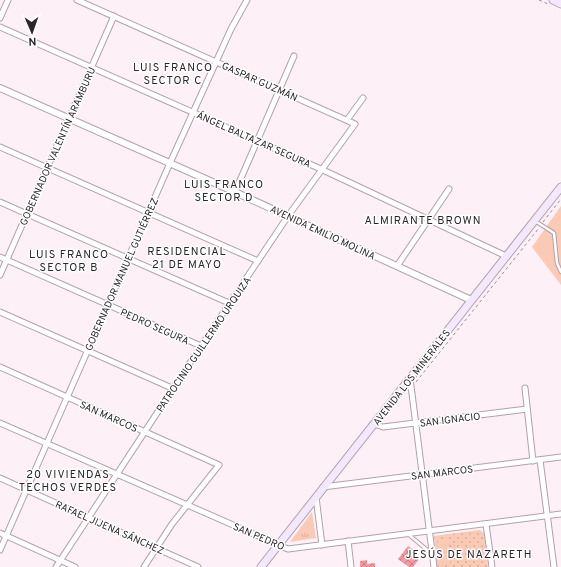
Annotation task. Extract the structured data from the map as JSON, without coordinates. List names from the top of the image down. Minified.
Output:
{"streets":{"main road":["AVENIDA LOS MINERALES"],"street":["GASPAR GUZMÁN","ÁNGEL BALTAZAR SEGURA","GOBERNADOR VALENTÍN ARAMBURU","AVENIDA EMILIO MOLINA","GOBERNADOR MANUEL GUTIÉRREZ","PEDRO SEGURA","PATROCINIO GUILLERMO URQUIZA","SAN MARCOS","SAN IGNACIO","RAFAEL JIJENA SÁNCHEZ","SAN PEDRO"]},"crossings":[["GASPAR GUZMÁN","GOBERNADOR VALENTÍN ARAMBURU"],["GASPAR GUZMÁN","GOBERNADOR MANUEL GUTIÉRREZ"],["GASPAR GUZMÁN","PATROCINIO GUILLERMO URQUIZA"],["ÁNGEL BALTAZAR SEGURA","GOBERNADOR VALENTÍN ARAMBURU"],["ÁNGEL BALTAZAR SEGURA","GOBERNADOR MANUEL GUTIÉRREZ"],["ÁNGEL BALTAZAR SEGURA","PATROCINIO GUILLERMO URQUIZA"],["ÁNGEL BALTAZAR SEGURA","AVENIDA LOS MINERALES"],["GOBERNADOR VALENTÍN ARAMBURU","AVENIDA EMILIO MOLINA"],["GOBERNADOR VALENTÍN ARAMBURU","PEDRO SEGURA"],["AVENIDA EMILIO MOLINA","GOBERNADOR MANUEL GUTIÉRREZ"],["AVENIDA EMILIO MOLINA","PATROCINIO GUILLERMO URQUIZA"],["AVENIDA EMILIO MOLINA","AVENIDA LOS MINERALES"],["GOBERNADOR MANUEL GUTIÉRREZ","PEDRO SEGURA"],["GOBERNADOR MANUEL GUTIÉRREZ","SAN MARCOS"],["GOBERNADOR MANUEL GUTIÉRREZ","RAFAEL JIJENA SÁNCHEZ"],["GOBERNADOR MANUEL GUTIÉRREZ","SAN PEDRO"],["PEDRO SEGURA","PATROCINIO GUILLERMO URQUIZA"],["PATROCINIO GUILLERMO URQUIZA","SAN MARCOS"],["PATROCINIO GUILLERMO URQUIZA","RAFAEL JIJENA SÁNCHEZ"],["PATROCINIO GUILLERMO URQUIZA","SAN PEDRO"],["AVENIDA LOS MINERALES","SAN MARCOS"],["AVENIDA LOS MINERALES","SAN IGNACIO"],["AVENIDA LOS MINERALES","SAN PEDRO"],["SAN MARCOS","SAN PEDRO"]],"districts":["LUIS FRANCO SECTOR C","LUIS FRANCO SECTOR D","ALMIRANTE BROWN","RESIDENCIAL 21 DE MAYO","LUIS FRANCO SECTOR B","20 VIVIENDAS TECHOS VERDES","JESÚS DE NAZARETH"],"north":"bottom"}
